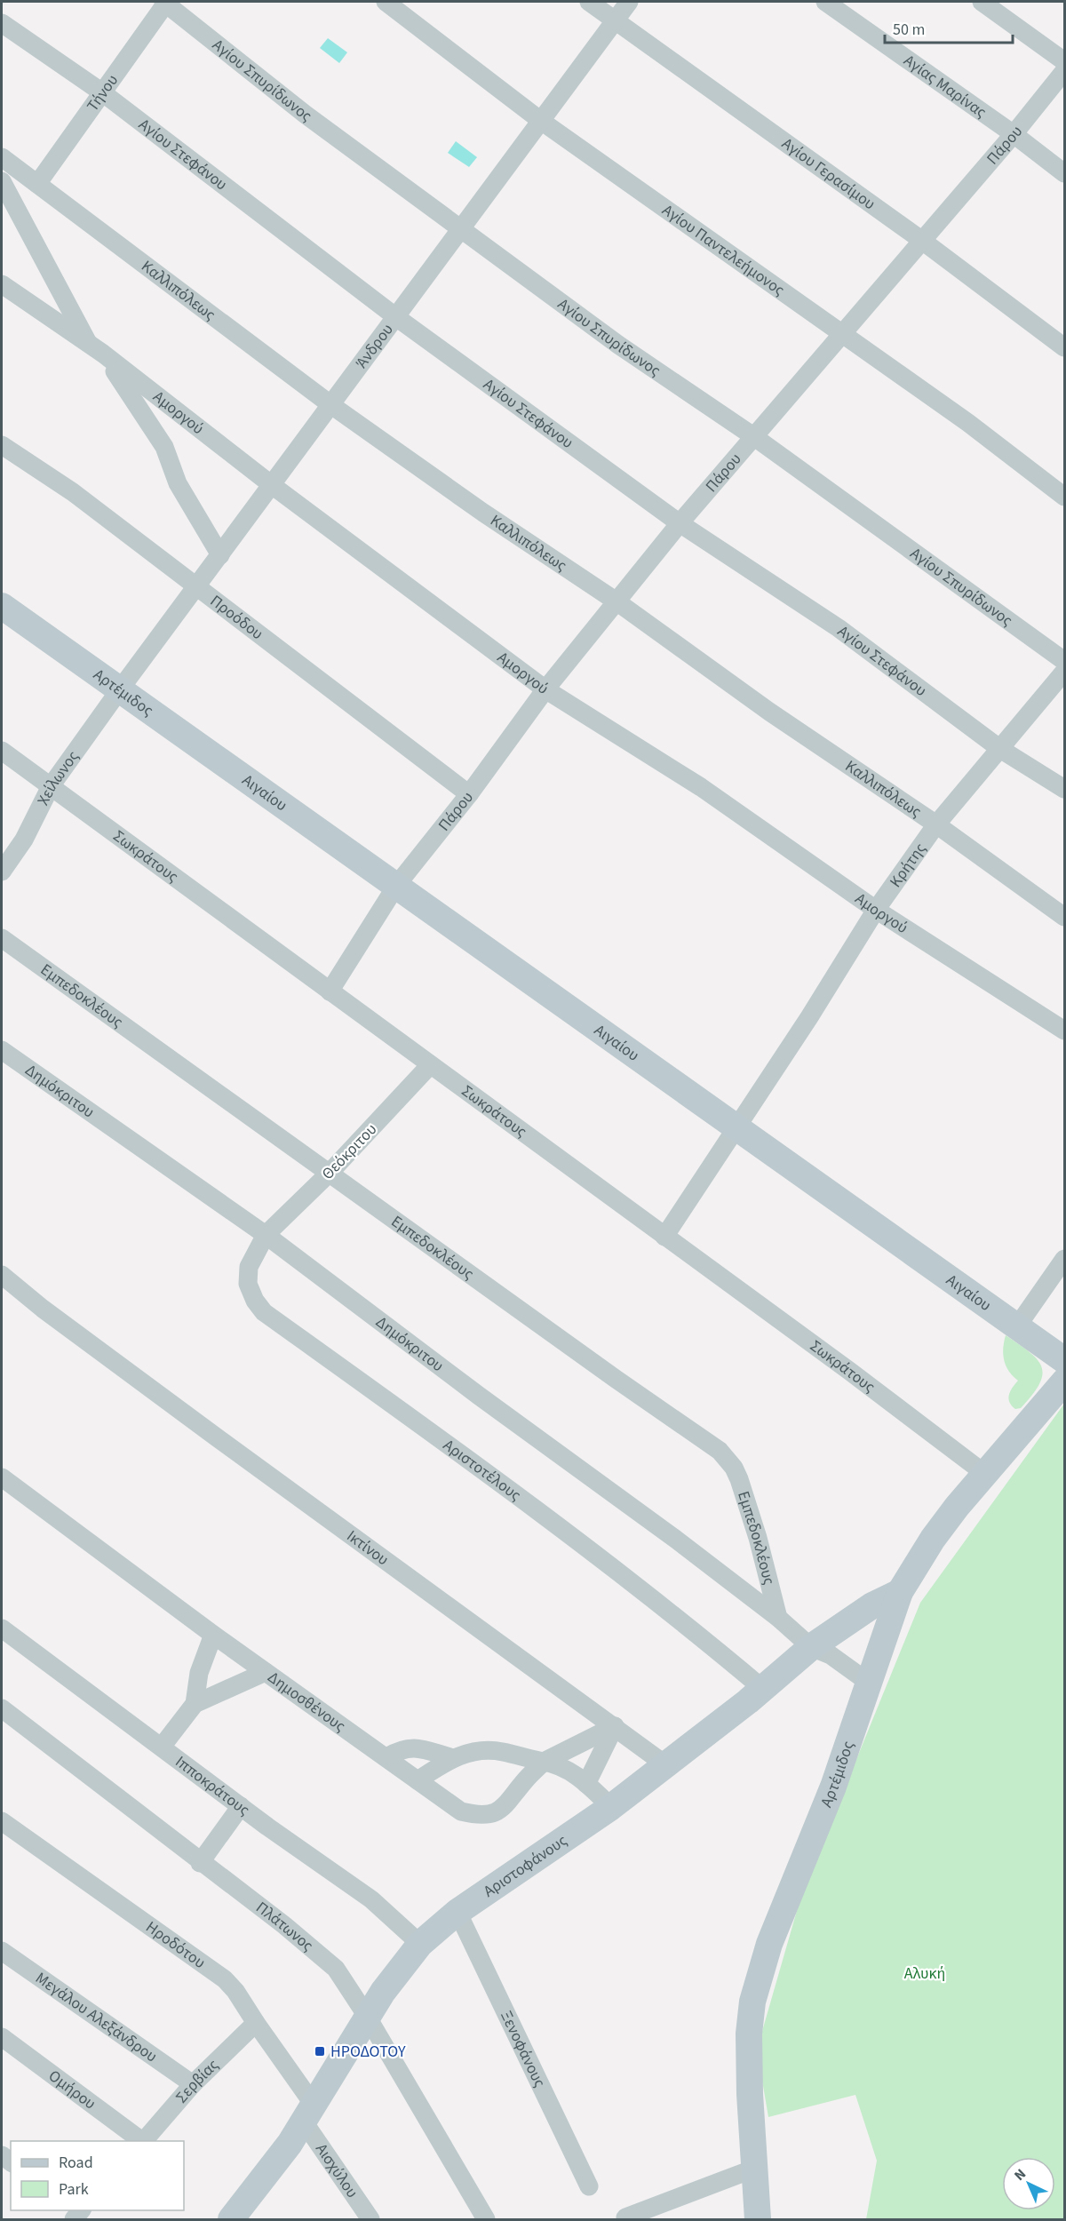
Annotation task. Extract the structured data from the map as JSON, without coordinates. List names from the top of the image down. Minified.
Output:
{"streets":{"main road":["Αρτέμιδος","Αιγαίου","Αριστοφάνους"],"street":["Αγίου Σπυρίδωνος","Αγίας Μαρίνας","Τήνου","Πάρου","Αγίου Στεφάνου","Αγίου Γερασίμου","Αγίου Παντελεήμονος","Καλλιπόλεως","Άνδρου","Αμοργού","Προόδου","Χείλωνος","Σωκράτους","Κρήτης","Εμπεδοκλέους","Δημόκριτου","Θεόκριτου","Αριστοτέλους","Ικτίνου","Δημοσθένους","Ιπποκράτους","Πλάτωνος","Ηροδότου","Μεγάλου Αλεξάνδρου","Ξενοφάνους","Σερβίας","Ομήρου","Αισχύλου"]},"crossings":[["Αγίου Σπυρίδωνος","Τήνου"],["Αγίου Σπυρίδωνος","Πάρου"],["Αγίου Σπυρίδωνος","Άνδρου"],["Αγίας Μαρίνας","Πάρου"],["Τήνου","Αγίου Στεφάνου"],["Τήνου","Καλλιπόλεως"],["Πάρου","Αγίου Στεφάνου"],["Πάρου","Αγίου Γερασίμου"],["Πάρου","Αγίου Παντελεήμονος"],["Πάρου","Καλλιπόλεως"],["Πάρου","Αμοργού"],["Πάρου","Προόδου"],["Πάρου","Αιγαίου"],["Πάρου","Σωκράτους"],["Αγίου Στεφάνου","Άνδρου"],["Αγίου Στεφάνου","Κρήτης"],["Αγίου Γερασίμου","Άνδρου"],["Αγίου Παντελεήμονος","Άνδρου"],["Καλλιπόλεως","Άνδρου"],["Καλλιπόλεως","Κρήτης"],["Άνδρου","Αμοργού"],["Άνδρου","Προόδου"],["Άνδρου","Αρτέμιδος"],["Άνδρου","Χείλωνος"],["Αμοργού","Κρήτης"],["Αρτέμιδος","Χείλωνος"],["Αρτέμιδος","Αιγαίου"],["Αρτέμιδος","Σωκράτους"],["Αρτέμιδος","Δημόκριτου"],["Αρτέμιδος","Αριστοφάνους"],["Χείλωνος","Σωκράτους"],["Αιγαίου","Κρήτης"],["Σωκράτους","Κρήτης"],["Σωκράτους","Θεόκριτου"],["Εμπεδοκλέους","Δημόκριτου"],["Εμπεδοκλέους","Θεόκριτου"],["Δημόκριτου","Θεόκριτου"],["Δημόκριτου","Αριστοτέλους"],["Δημόκριτου","Αριστοφάνους"],["Θεόκριτου","Αριστοτέλους"],["Αριστοτέλους","Αριστοφάνους"],["Ικτίνου","Δημοσθένους"],["Ικτίνου","Αριστοφάνους"],["Ιπποκράτους","Αριστοφάνους"],["Αριστοφάνους","Πλάτωνος"],["Αριστοφάνους","Ηροδότου"],["Αριστοφάνους","Ξενοφάνους"],["Αριστοφάνους","Αισχύλου"],["Ηροδότου","Σερβίας"],["Ηροδότου","Αισχύλου"],["Μεγάλου Αλεξάνδρου","Σερβίας"]],"parks":["Αλυκή"],"places":{"transit":["ΗΡΟΔΟΤΟΥ"]},"legend":["Road","Park"],"scale_bar":"50 m","north":"top left"}
